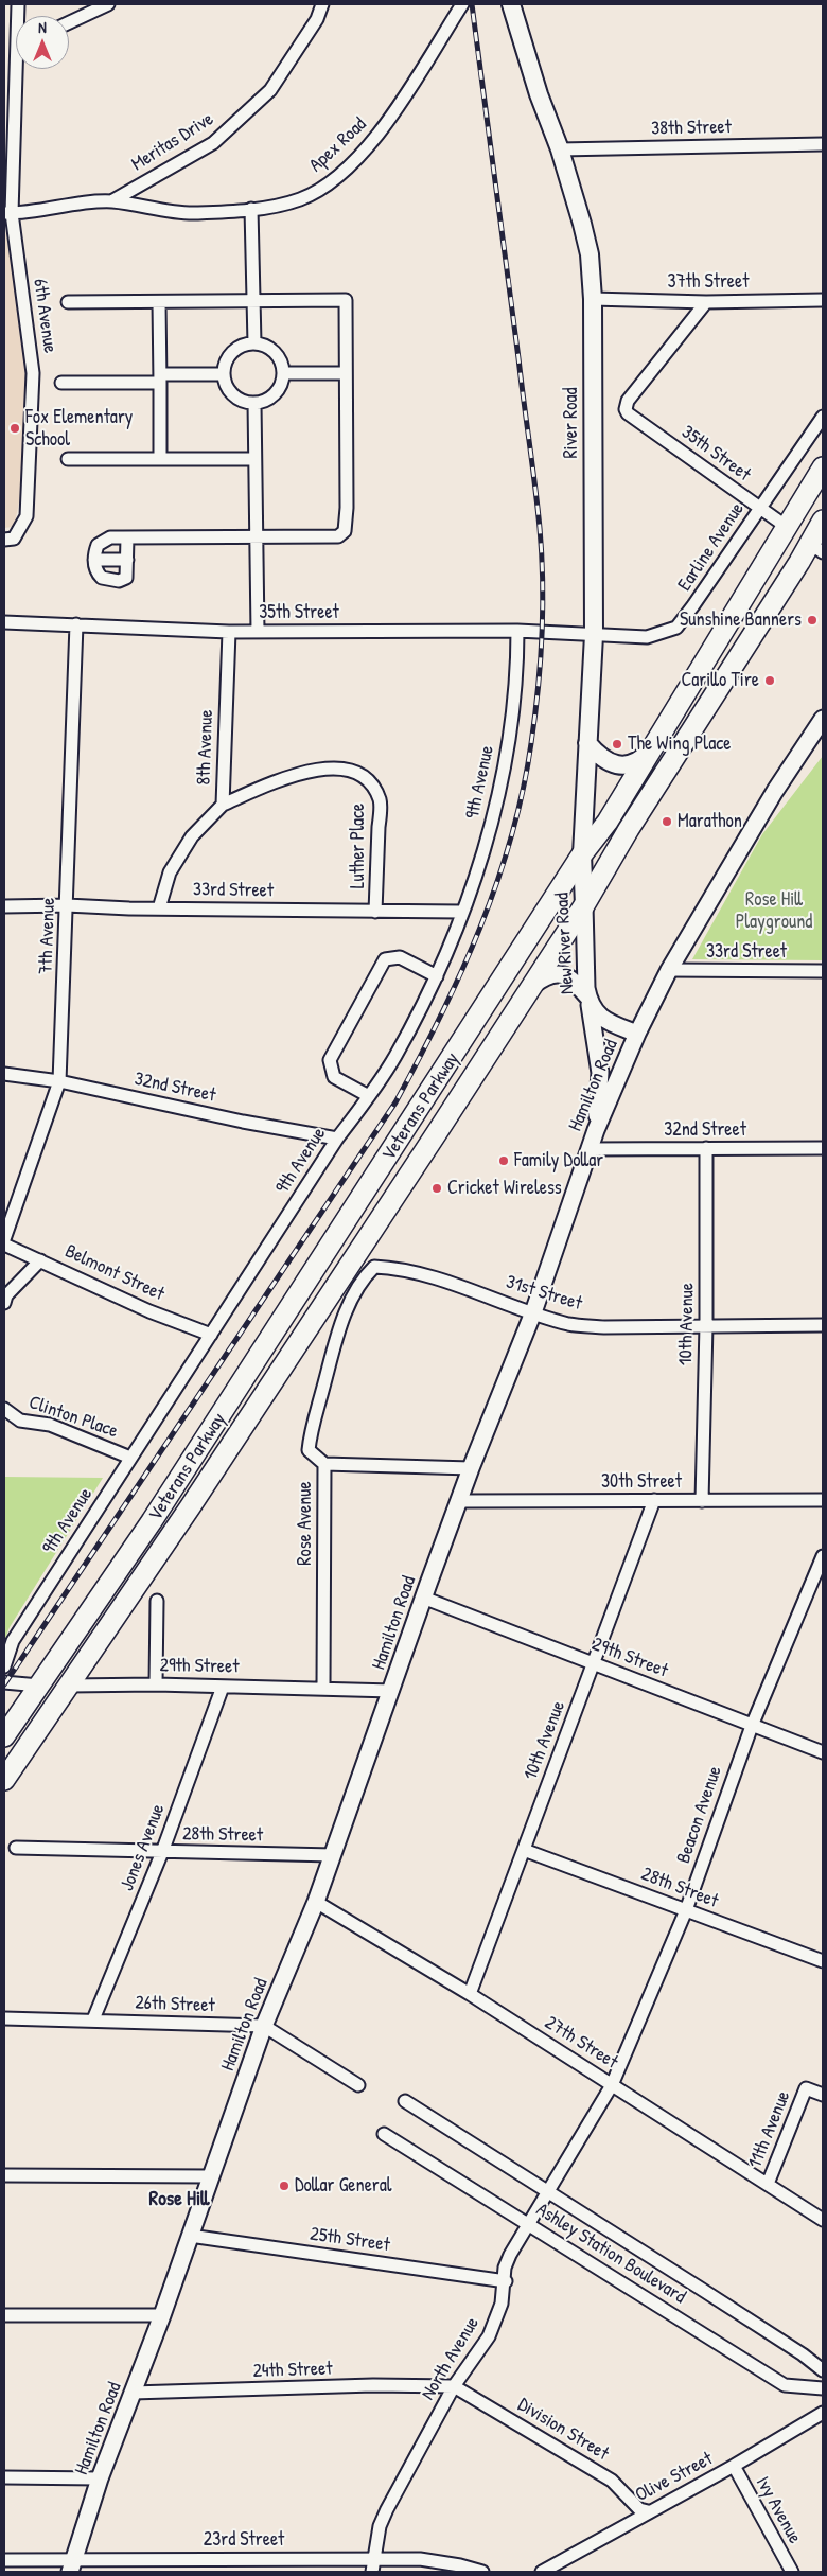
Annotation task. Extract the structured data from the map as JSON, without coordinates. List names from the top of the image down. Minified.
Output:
{"streets":{"main road":["River Road","New River Road","Veterans Parkway"],"street":["38th Street","Meritas Drive","Apex Road","37th Street","6th Avenue","35th Street","Earline Avenue","8th Avenue","9th Avenue","Luther Place","33rd Street","7th Avenue","Hamilton Road","32nd Street","Belmont Street","31st Street","10th Avenue","Clinton Place","30th Street","Rose Avenue","29th Street","Beacon Avenue","28th Street","Jones Avenue","26th Street","27th Street","11th Avenue","25th Street","Ashley Station Boulevard","North Avenue","24th Street","Division Street","Olive Street","Ivy Avenue","23rd Street"]},"crossings":[["38th Street","River Road"],["Meritas Drive","Apex Road"],["37th Street","River Road"],["37th Street","35th Street"],["River Road","35th Street"],["River Road","Earline Avenue"],["River Road","New River Road"],["River Road","Veterans Parkway"],["35th Street","Earline Avenue"],["35th Street","8th Avenue"],["35th Street","9th Avenue"],["35th Street","7th Avenue"],["35th Street","Veterans Parkway"],["8th Avenue","Luther Place"],["8th Avenue","33rd Street"],["9th Avenue","33rd Street"],["9th Avenue","32nd Street"],["9th Avenue","Belmont Street"],["9th Avenue","Clinton Place"],["Luther Place","33rd Street"],["33rd Street","7th Avenue"],["33rd Street","Hamilton Road"],["7th Avenue","32nd Street"],["New River Road","Hamilton Road"],["New River Road","Veterans Parkway"],["Hamilton Road","32nd Street"],["Hamilton Road","31st Street"],["Hamilton Road","30th Street"],["Hamilton Road","29th Street"],["Hamilton Road","28th Street"],["Hamilton Road","26th Street"],["Hamilton Road","27th Street"],["Hamilton Road","25th Street"],["Hamilton Road","24th Street"],["Hamilton Road","23rd Street"],["32nd Street","10th Avenue"],["Veterans Parkway","29th Street"],["31st Street","10th Avenue"],["31st Street","Rose Avenue"],["10th Avenue","30th Street"],["10th Avenue","29th Street"],["10th Avenue","28th Street"],["10th Avenue","27th Street"],["Rose Avenue","29th Street"],["29th Street","Beacon Avenue"],["29th Street","Jones Avenue"],["Beacon Avenue","28th Street"],["Beacon Avenue","27th Street"],["Beacon Avenue","North Avenue"],["28th Street","Jones Avenue"],["Jones Avenue","26th Street"],["27th Street","11th Avenue"],["27th Street","North Avenue"],["25th Street","North Avenue"],["Ashley Station Boulevard","North Avenue"],["North Avenue","24th Street"],["North Avenue","Division Street"],["North Avenue","23rd Street"],["24th Street","Division Street"],["Division Street","Olive Street"],["Olive Street","Ivy Avenue"]],"districts":["Rose Hill"],"parks":["Rose Hill Playground"],"places":["Fox Elementary School","Sunshine Banners","Carillo Tire","The Wing Place","Marathon","Family Dollar","Cricket Wireless","Dollar General"],"north":"top"}
